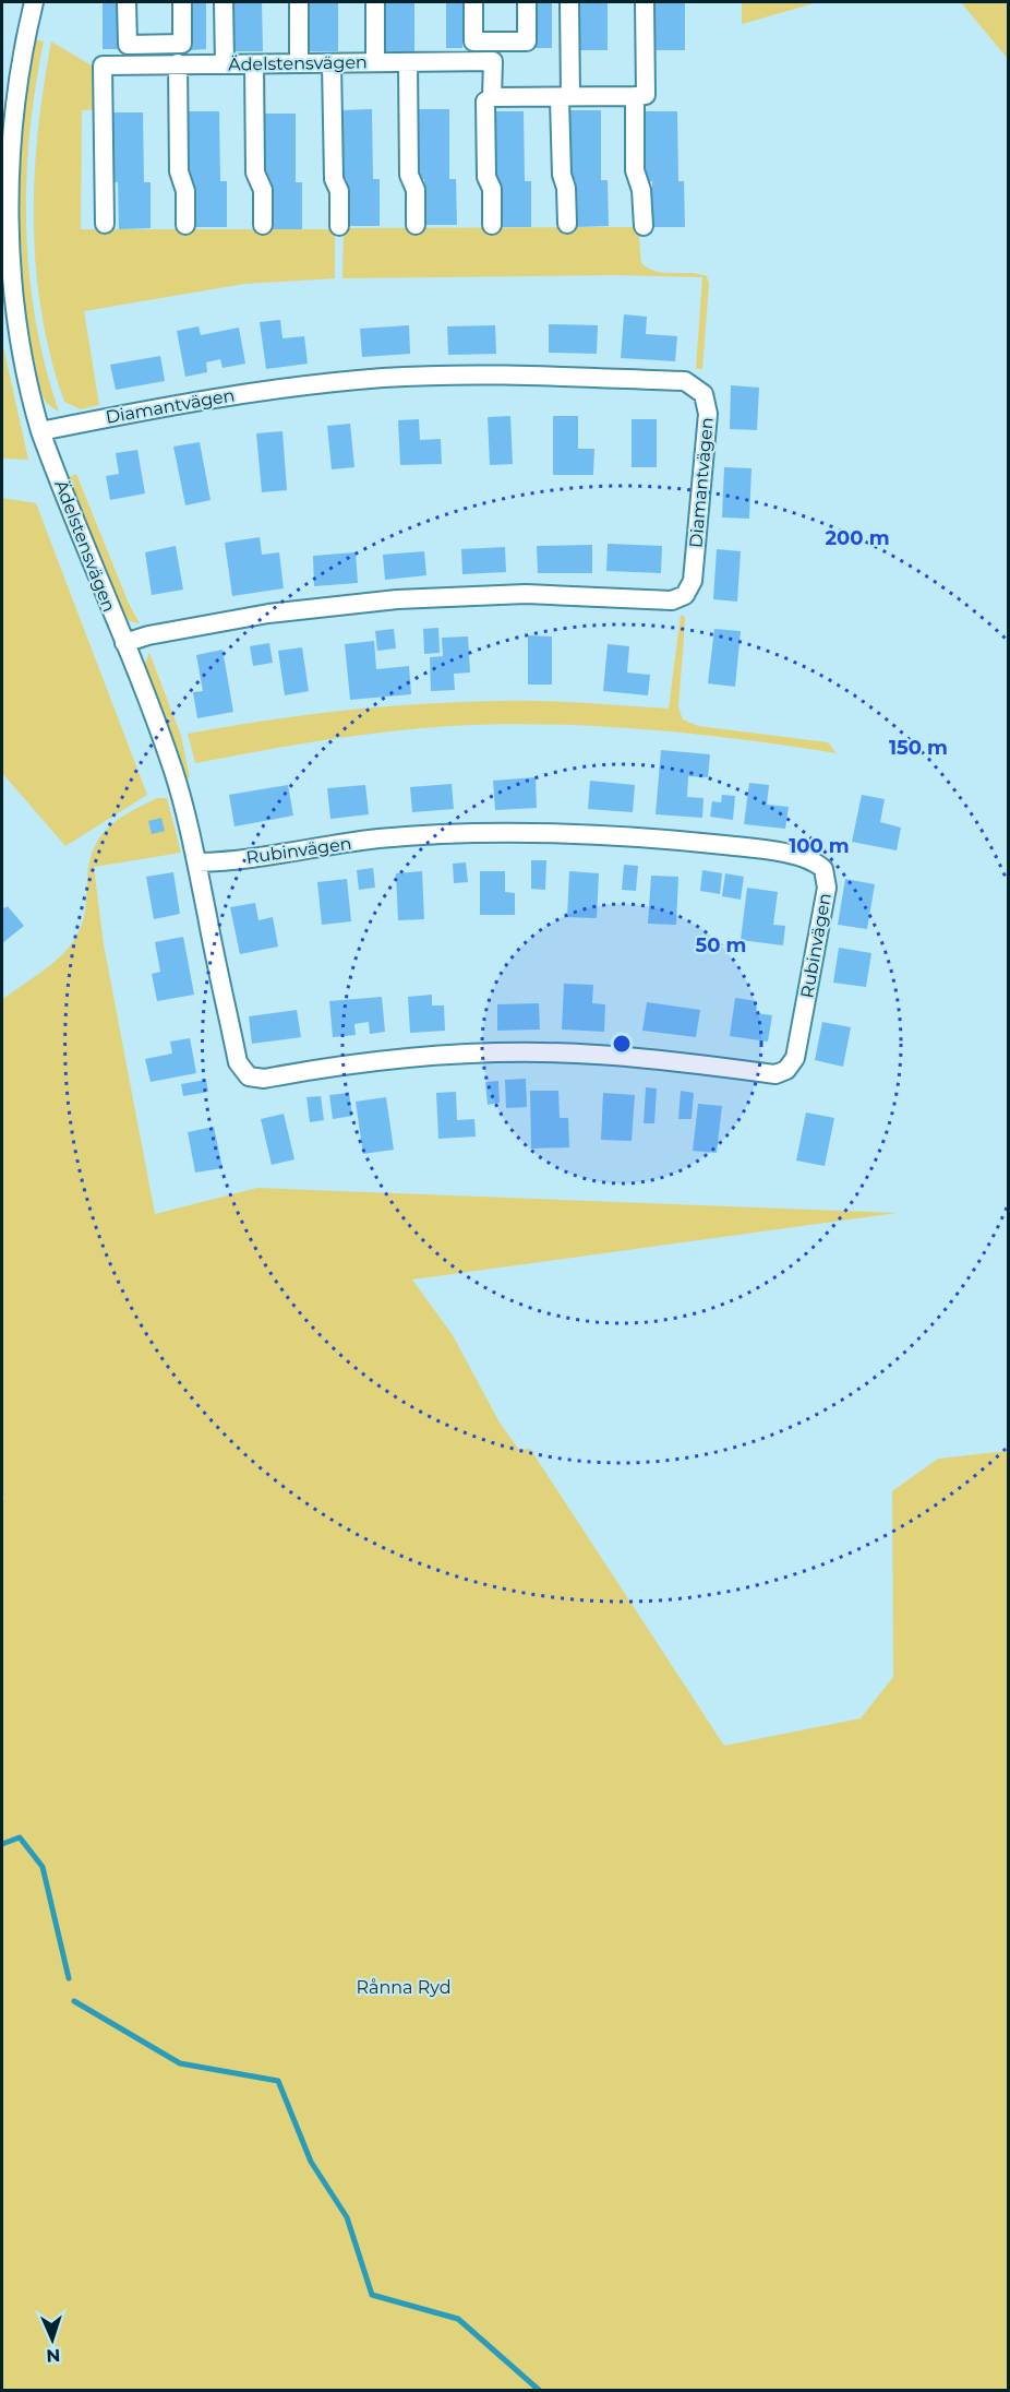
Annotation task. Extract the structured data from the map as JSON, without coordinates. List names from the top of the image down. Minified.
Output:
{"streets":{"street":["Ädelstensvägen","Diamantvägen","Rubinvägen"]},"crossings":[["Ädelstensvägen","Diamantvägen"],["Ädelstensvägen","Rubinvägen"]],"parks":["Rånna Ryd"],"north":"bottom","rings":["200 m","150 m","100 m","50 m"]}
